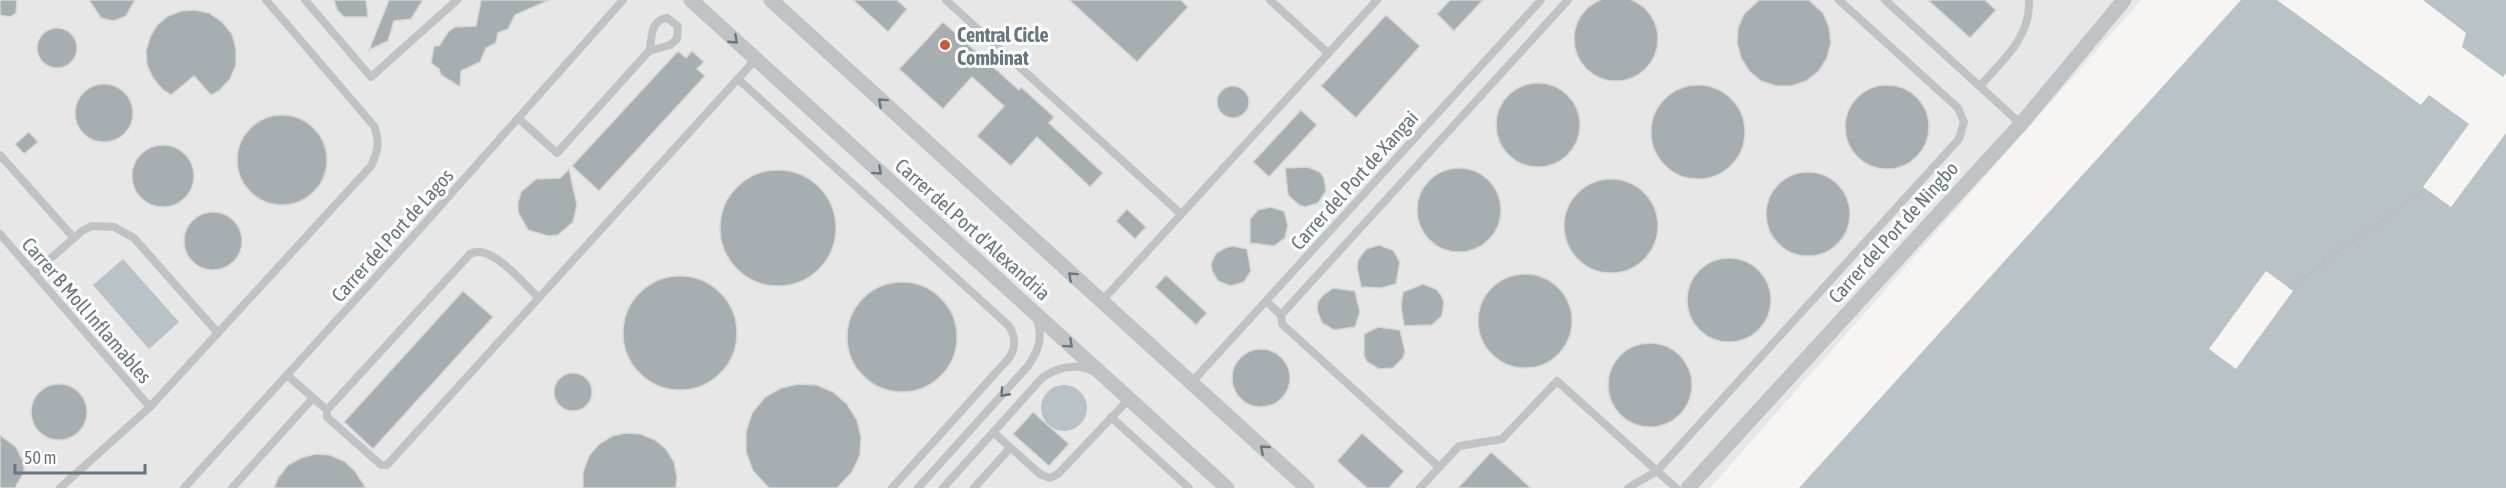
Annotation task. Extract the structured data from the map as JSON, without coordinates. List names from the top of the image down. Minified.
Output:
{"streets":{"street":["Carrer del Port d'Alexandria","Carrer del Port de Ningbo"],"lane":["Carrer del Port de Xangai","Carrer del Port de Lagos","Carrer B Moll Inflamables"]},"crossings":[["Carrer del Port de Xangai","Carrer del Port d'Alexandria"]],"places":["Central Cicle Combinat"],"scale_bar":"50 m"}
